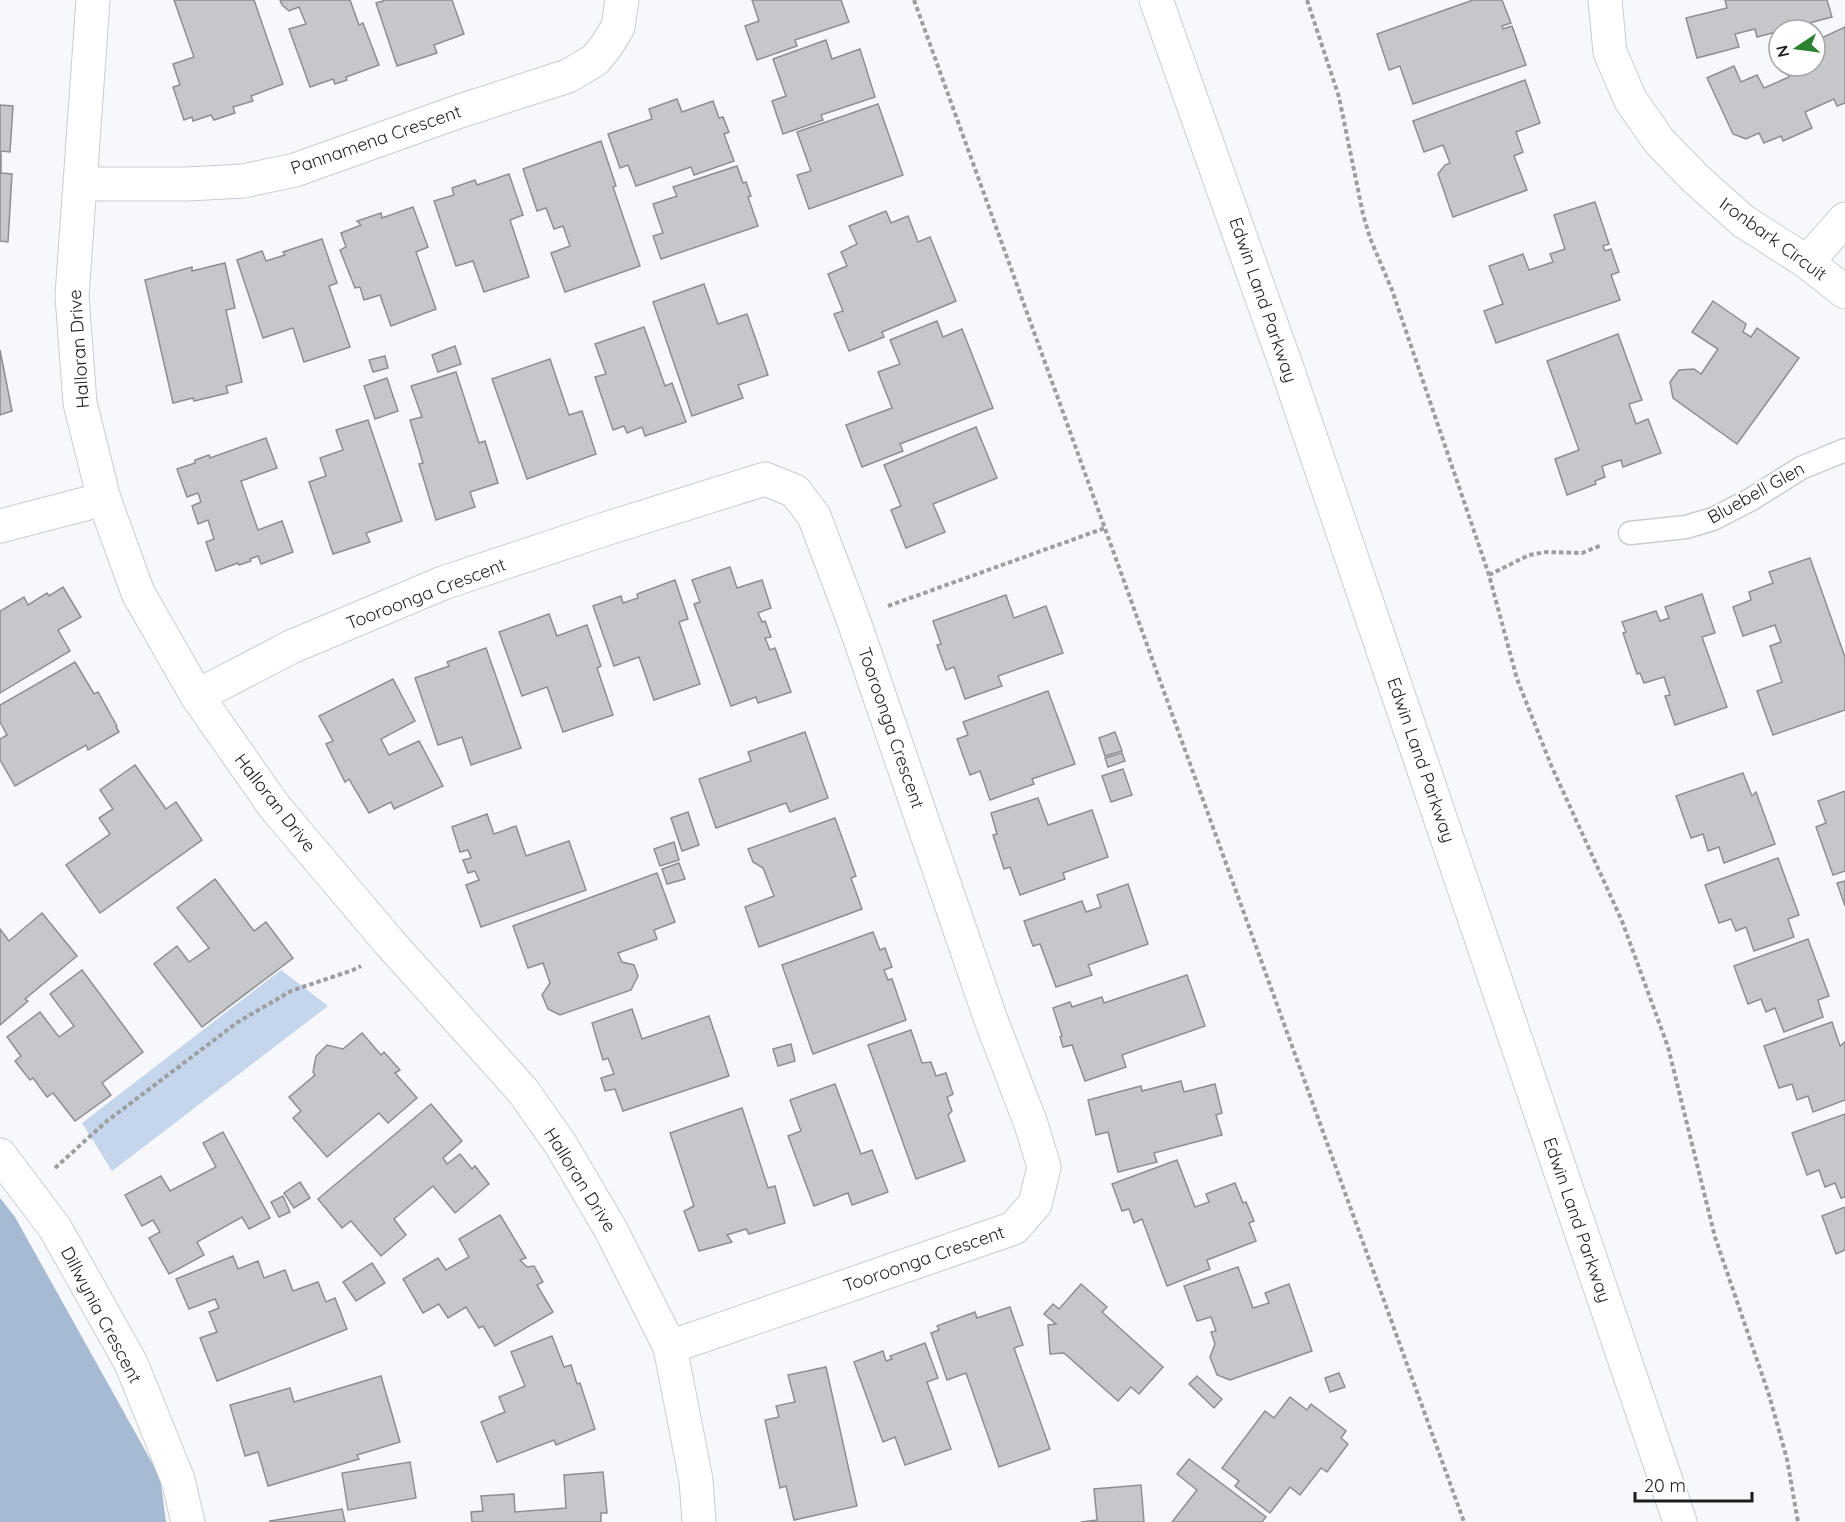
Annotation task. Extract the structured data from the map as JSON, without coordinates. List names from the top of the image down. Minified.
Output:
{"streets":{"street":["Pannamena Crescent","Ironbark Circuit","Edwin Land Parkway","Halloran Drive","Tooroonga Crescent","Dillwynia Crescent"],"lane":["Bluebell Glen"]},"crossings":[["Pannamena Crescent","Halloran Drive"],["Halloran Drive","Tooroonga Crescent"]],"scale_bar":"20 m","north":"left"}
